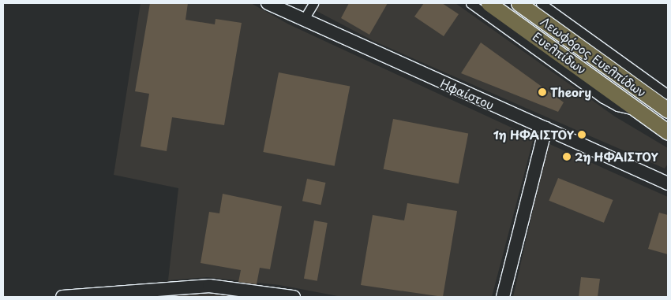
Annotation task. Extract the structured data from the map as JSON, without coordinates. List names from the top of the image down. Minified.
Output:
{"streets":{"main road":["Λεωφόρος Ευελπίδων"],"street":["Ευελπίδων","Ηφαίστου"]},"crossings":[["Ευελπίδων","Λεωφόρος Ευελπίδων"]],"places":["Theory","1η ΗΦΑΙΣΤΟΥ","2η ΗΦΑΙΣΤΟΥ"]}
